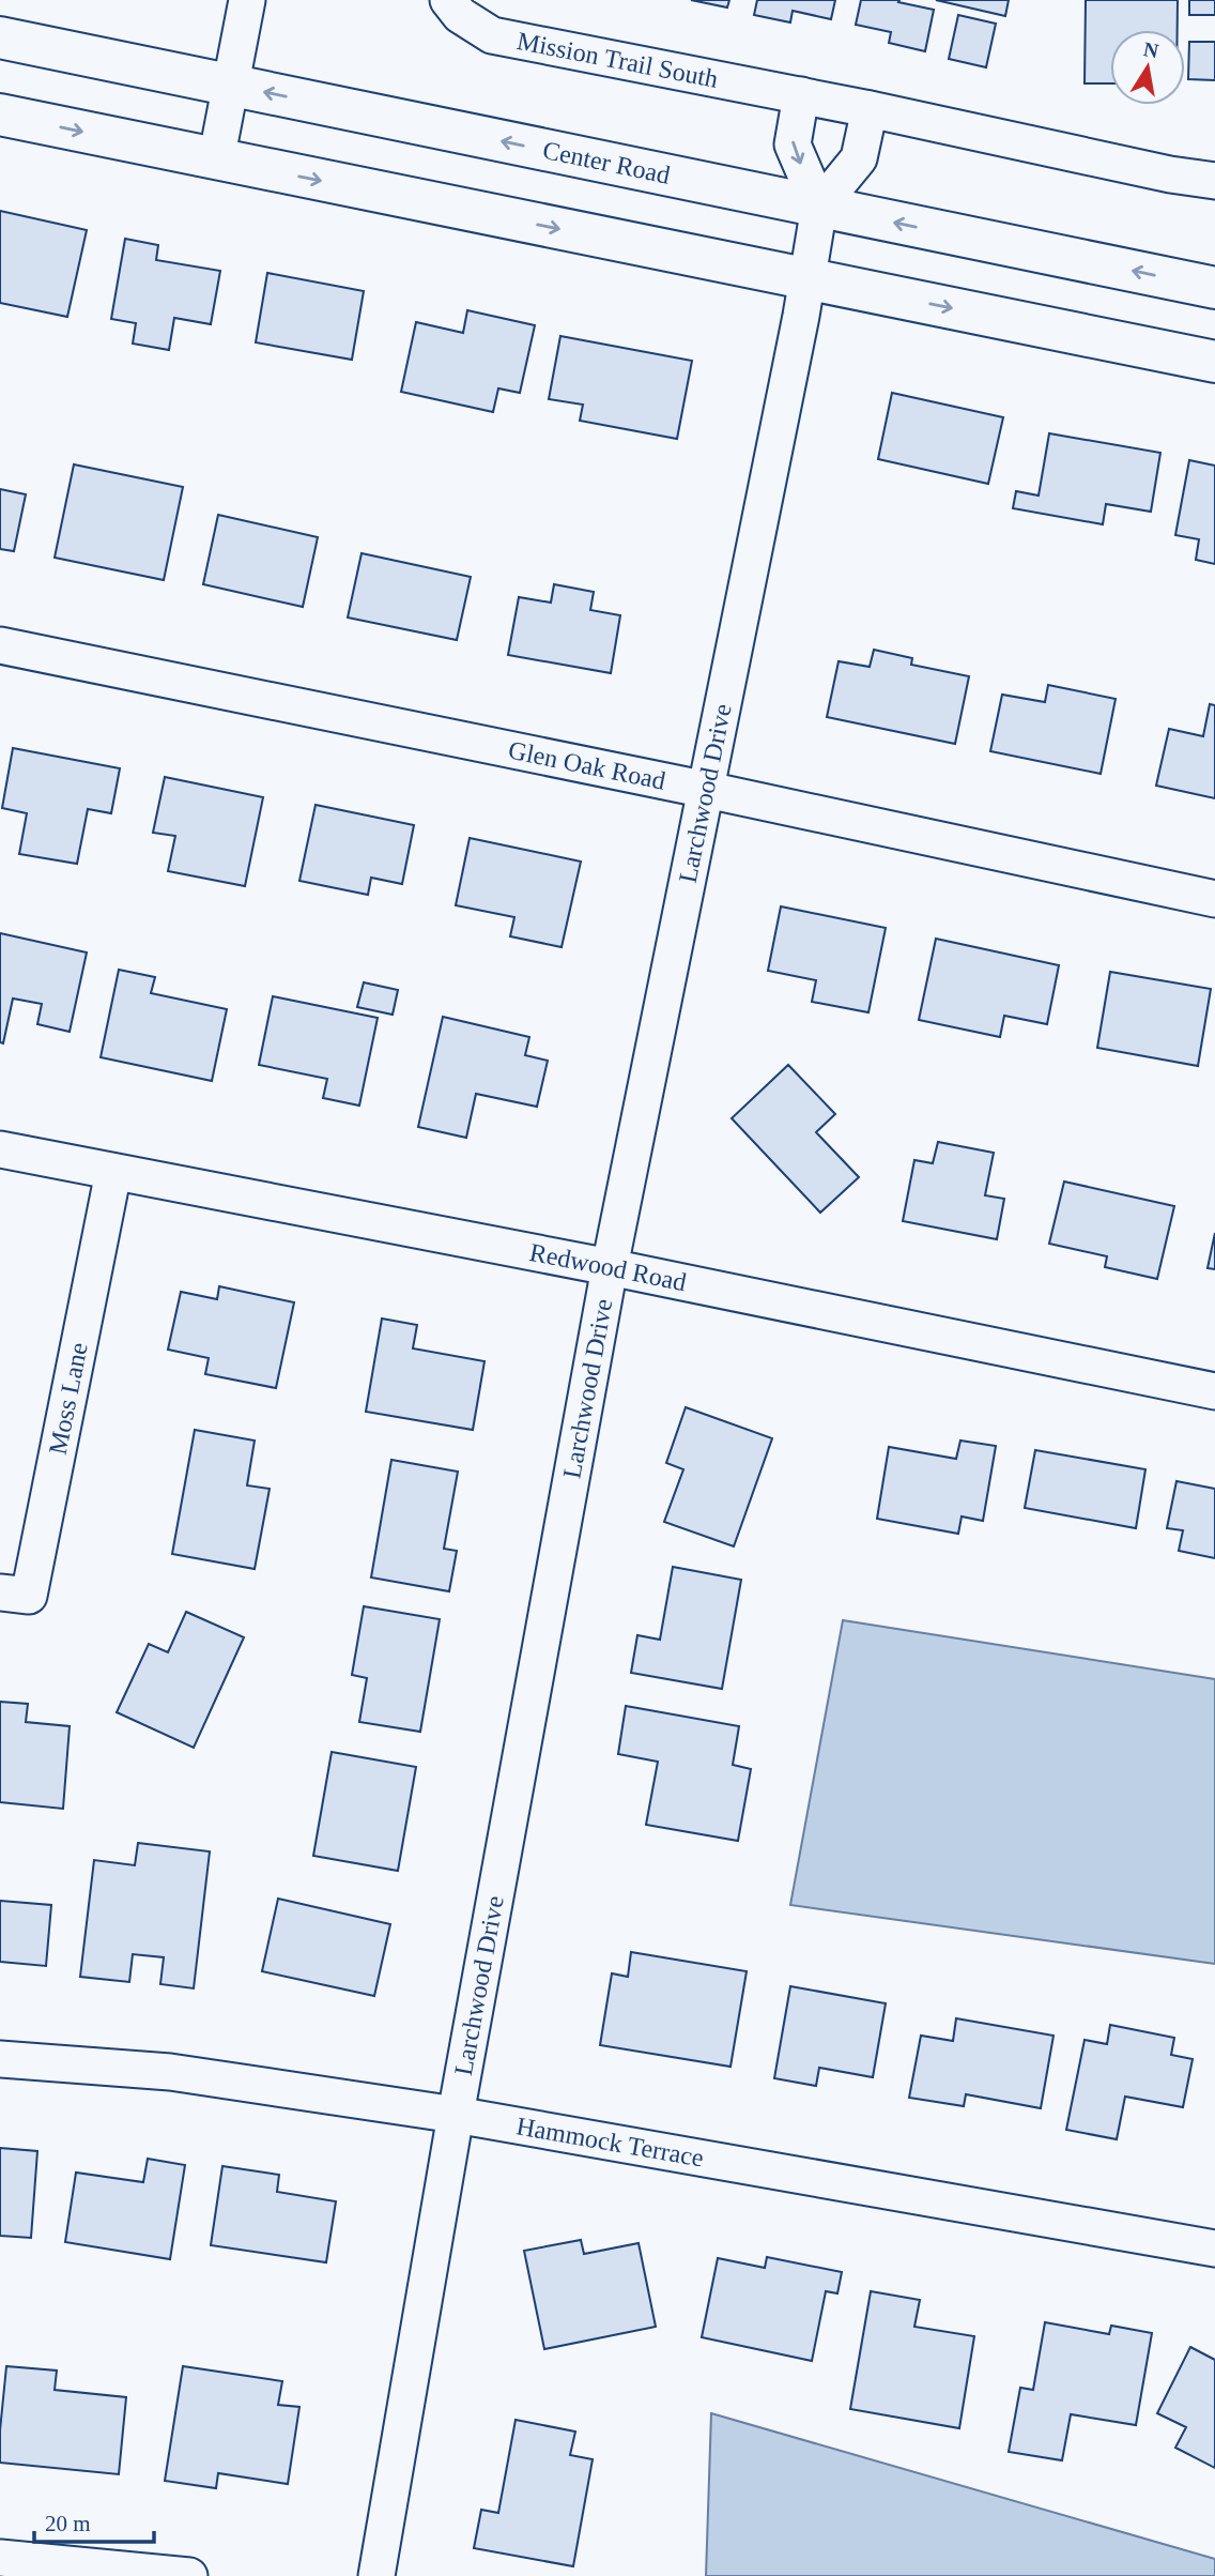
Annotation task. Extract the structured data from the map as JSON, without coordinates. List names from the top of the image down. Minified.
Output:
{"streets":{"street":["Mission Trail South","Center Road","Glen Oak Road","Larchwood Drive","Redwood Road","Moss Lane","Hammock Terrace"]},"crossings":[["Center Road","Larchwood Drive"],["Glen Oak Road","Larchwood Drive"],["Larchwood Drive","Redwood Road"],["Larchwood Drive","Hammock Terrace"],["Redwood Road","Moss Lane"]],"scale_bar":"20 m","north":"top"}
